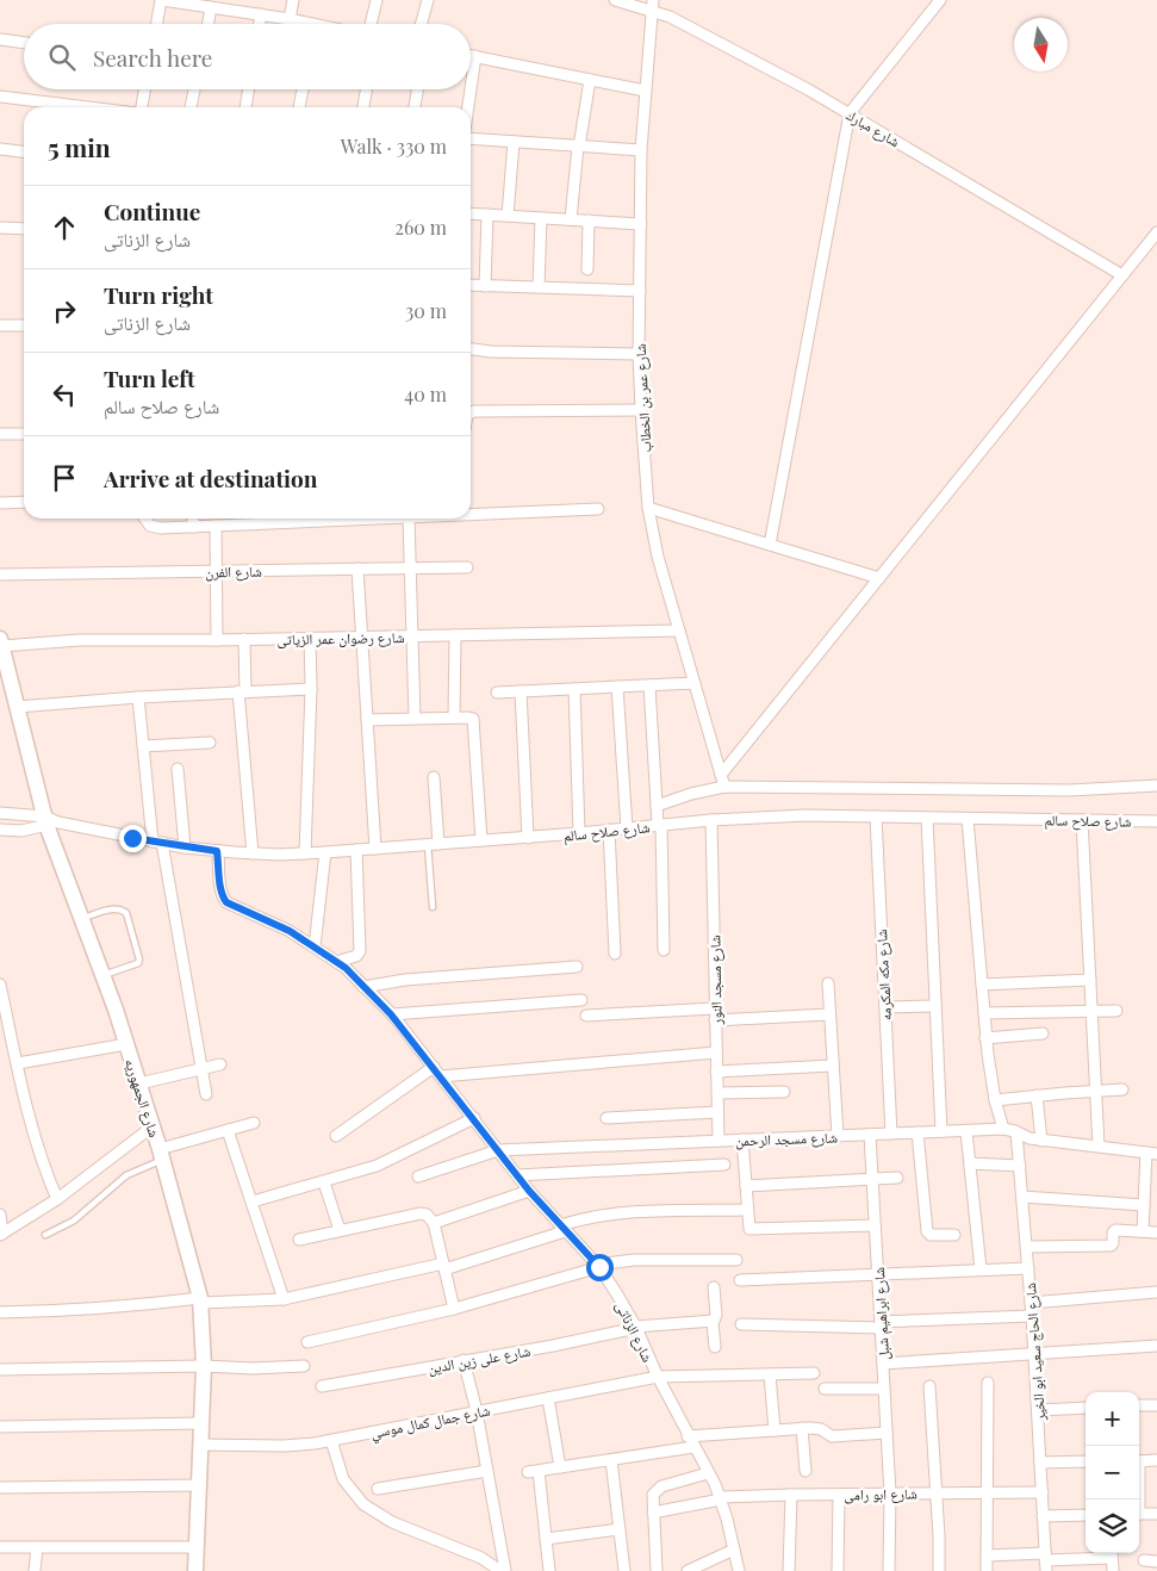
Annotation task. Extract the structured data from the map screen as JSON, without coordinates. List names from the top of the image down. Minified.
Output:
{"streets":{"main road":["شارع الجمهوريه"],"street":["شارع مبارك","شارع عمر بن الخطاب","شارع الفرن","شارع رضوان عمر الزياتى","شارع صلاح سالم","شارع مكه المكرمه","شارع مسجد النور","شارع مسجد الرحمن","شارع ابراهيم شبل","شارع الزناتى","شارع الحاج سعيد ابو الخير","شارع على زين الدين","شارع جمال كمال موسي","شارع ابو رامى"]},"crossings":[["شارع مبارك","شارع عمر بن الخطاب"],["شارع عمر بن الخطاب","شارع رضوان عمر الزياتى"],["شارع رضوان عمر الزياتى","شارع الجمهوريه"],["شارع صلاح سالم","شارع مكه المكرمه"],["شارع صلاح سالم","شارع مسجد النور"],["شارع صلاح سالم","شارع الجمهوريه"],["شارع صلاح سالم","شارع الزناتى"],["شارع مكه المكرمه","شارع مسجد الرحمن"],["شارع مسجد النور","شارع مسجد الرحمن"],["شارع الجمهوريه","شارع جمال كمال موسي"],["شارع مسجد الرحمن","شارع ابراهيم شبل"],["شارع مسجد الرحمن","شارع الزناتى"],["شارع مسجد الرحمن","شارع الحاج سعيد ابو الخير"],["شارع ابراهيم شبل","شارع ابو رامى"],["شارع الزناتى","شارع على زين الدين"],["شارع الزناتى","شارع جمال كمال موسي"],["شارع الزناتى","شارع ابو رامى"],["شارع الحاج سعيد ابو الخير","شارع ابو رامى"]],"north":"bottom","page":{"search":"Search here","heading":["5 min","Walk · 330 m"],"list":[["Continue","شارع الزناتى","260 m"],["Turn right","شارع الزناتى","30 m"],["Turn left","شارع صلاح سالم","40 m"],"Arrive at destination"],"map_buttons":["+","−"]}}
